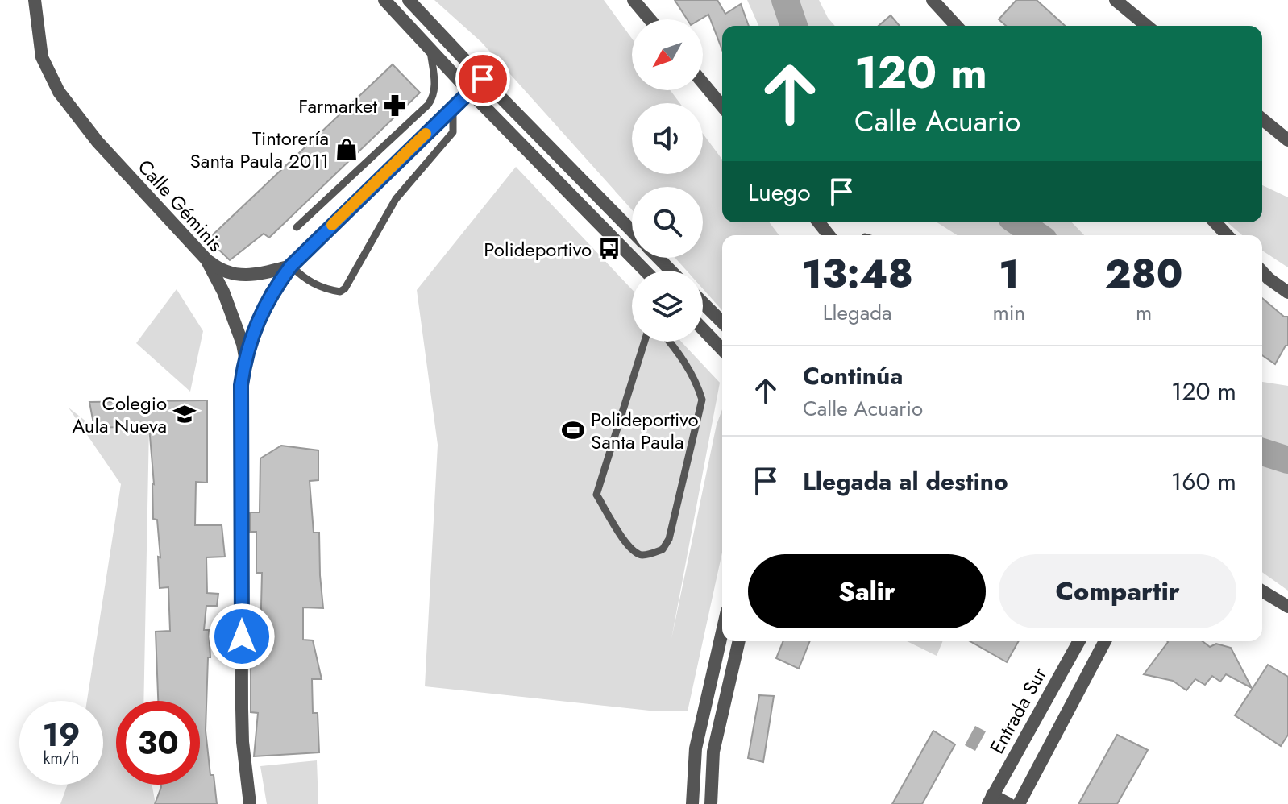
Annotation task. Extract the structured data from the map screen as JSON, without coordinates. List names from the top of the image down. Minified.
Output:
{"streets":{"street":["Calle Géminis","Entrada Sur"]},"places":{"pharmacy":["Farmarket"],"shop":["Tintorería Santa Paula 2011"],"bus stop":["Polideportivo"],"school or university":["Colegio Aula Nueva"],"sports":["Polideportivo Santa Paula"]},"north":"bottom left","page":{"turn":["120 m","Calle Acuario"],"then":"Luego","eta":["13:48","Llegada","1","min","280","m"],"list":[{"name":"Continúa","note":"Calle Acuario","value":"120 m"},{"name":"Llegada al destino","value":"160 m"}],"buttons":["Salir","Compartir"],"speed":"19 km/h","limit":"30"}}
